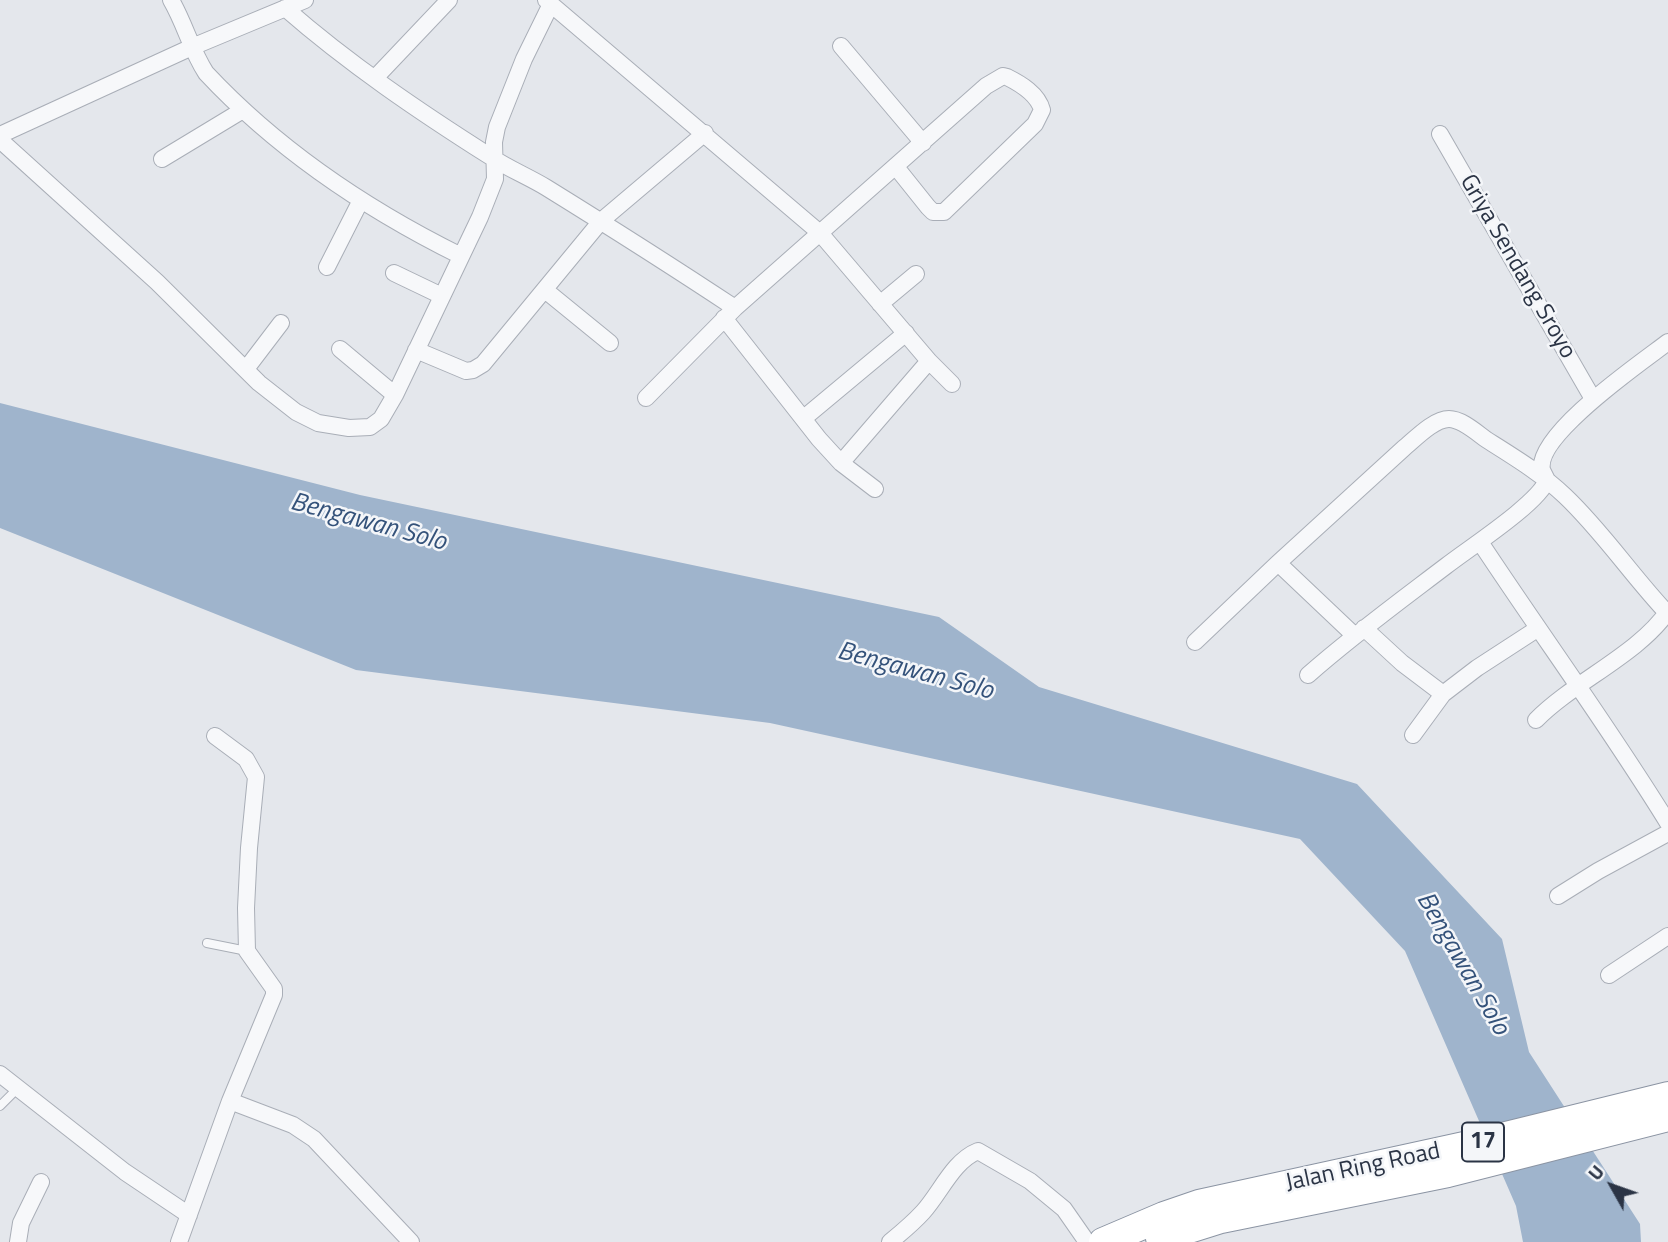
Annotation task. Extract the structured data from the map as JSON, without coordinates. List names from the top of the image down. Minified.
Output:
{"streets":{"highway":["17","Jalan Ring Road"],"street":["Griya Sendang Sroyo"]},"water":["Bengawan Solo"],"north":"top left"}
